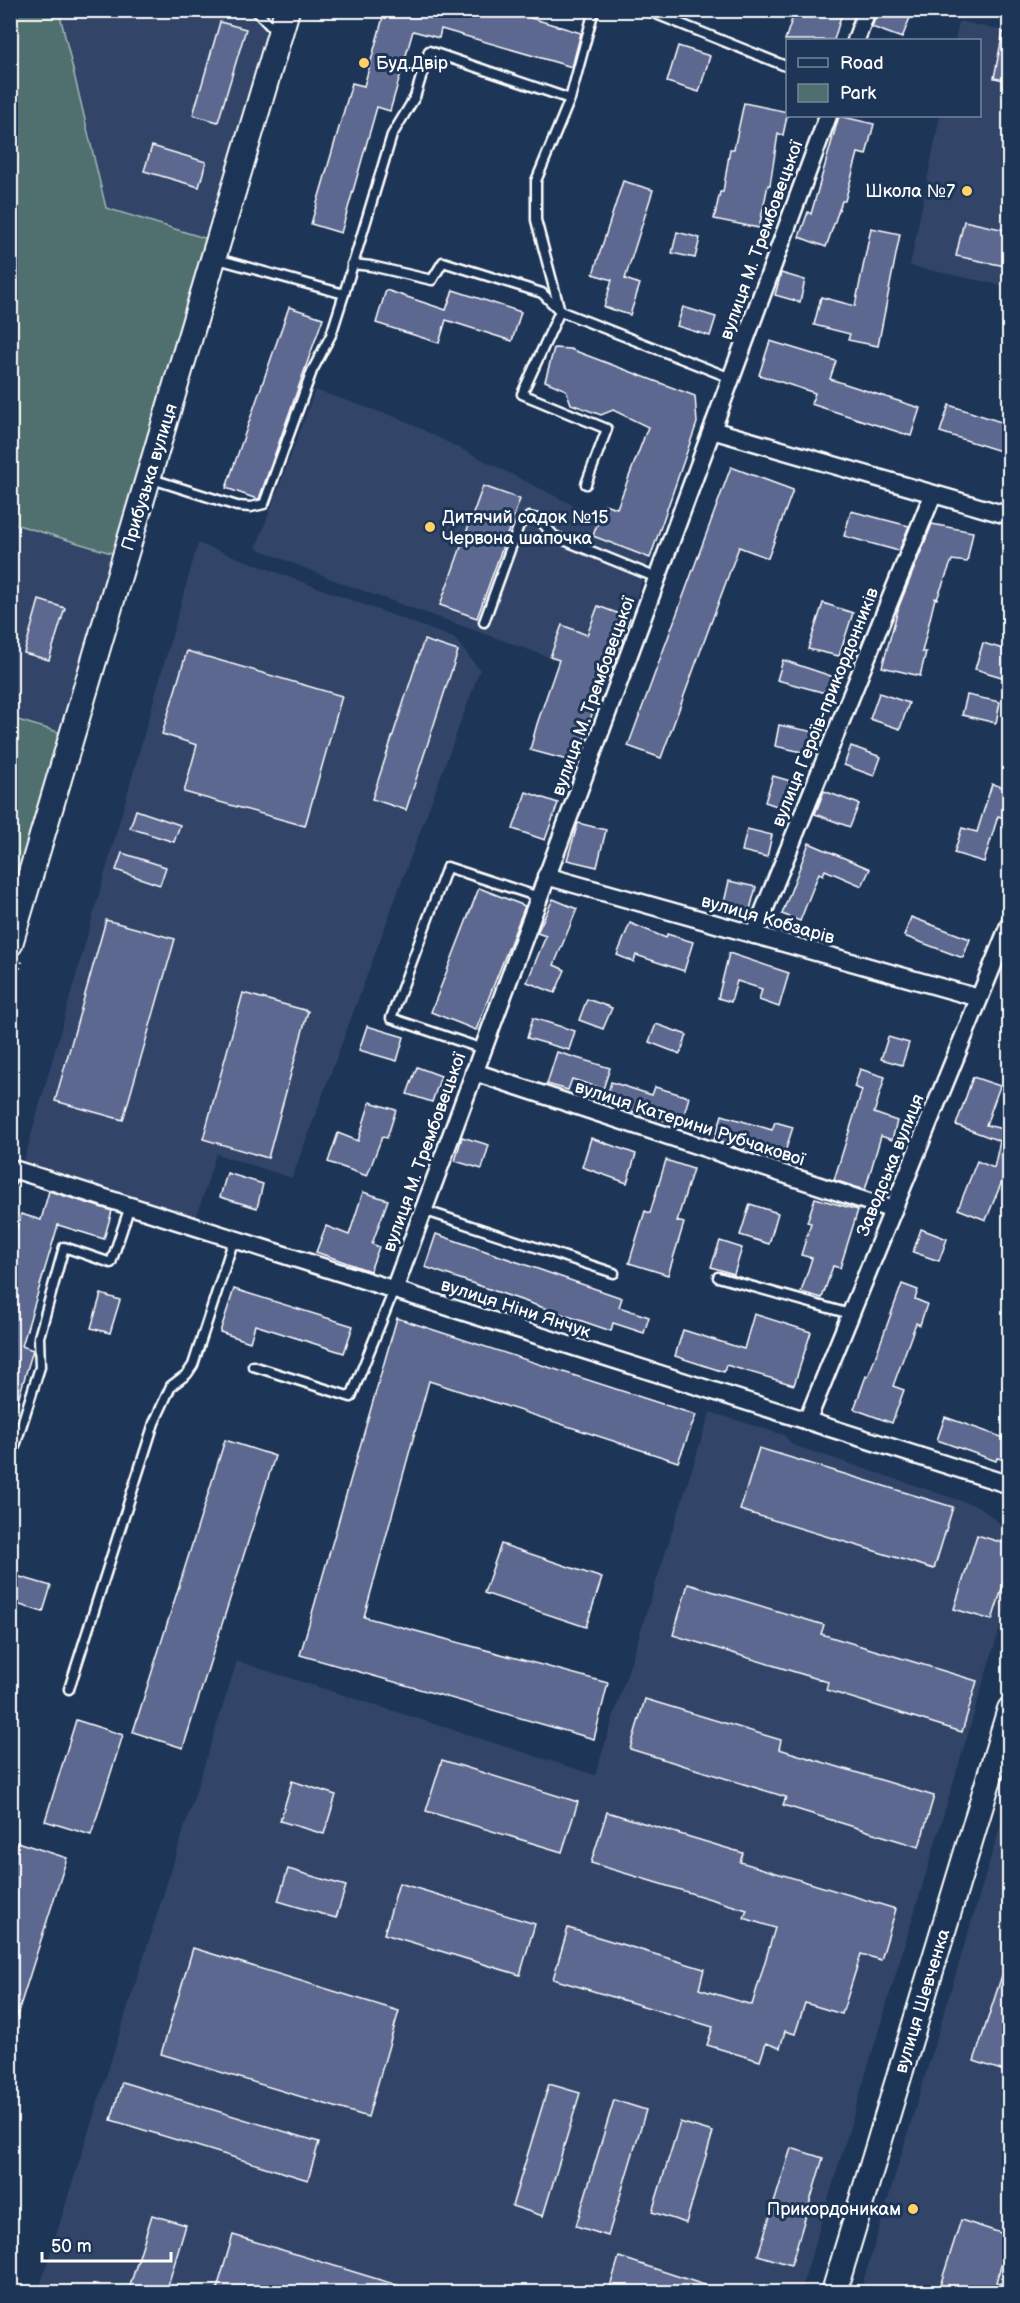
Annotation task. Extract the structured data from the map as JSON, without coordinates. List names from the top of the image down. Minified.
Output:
{"streets":{"street":["вулиця М. Трембовецької","Прибузька вулиця","вулиця Героїв-прикордонників","вулиця Кобзарів","вулиця Катерини Рубчакової","Заводська вулиця","вулиця Ніни Янчук","вулиця Шевченка"]},"crossings":[["вулиця М. Трембовецької","вулиця Кобзарів"],["вулиця М. Трембовецької","вулиця Катерини Рубчакової"],["вулиця М. Трембовецької","вулиця Ніни Янчук"],["вулиця Героїв-прикордонників","вулиця Кобзарів"],["вулиця Кобзарів","Заводська вулиця"],["вулиця Катерини Рубчакової","Заводська вулиця"],["Заводська вулиця","вулиця Ніни Янчук"]],"places":["Буд.Двір","Школа №7","Дитячий садок №15 Червона шапочка","Прикордоникам"],"legend":["Road","Park"],"scale_bar":"50 m"}
